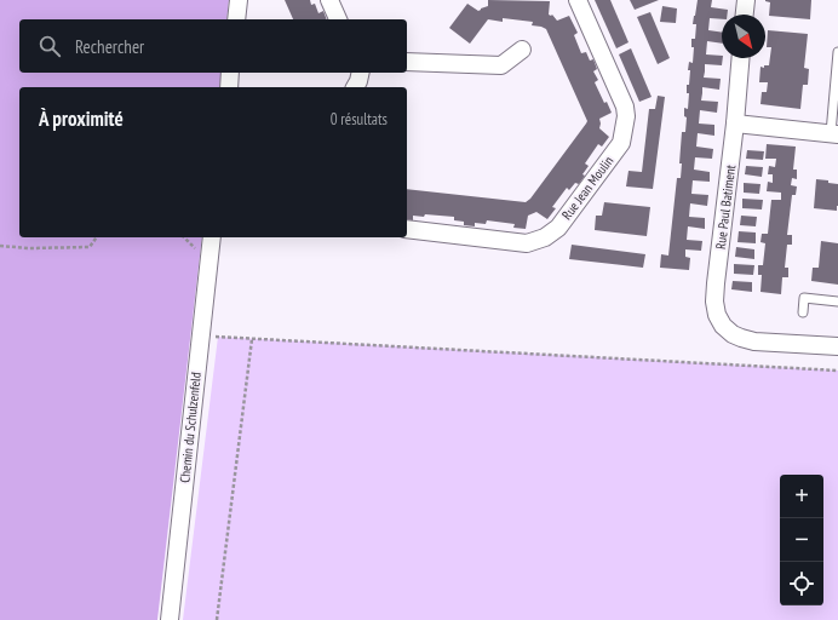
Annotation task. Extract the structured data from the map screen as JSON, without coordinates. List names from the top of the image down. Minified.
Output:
{"streets":{"street":["Rue Jean Moulin","Rue Paul Batiment","Chemin du Schulzenfeld"]},"north":"bottom right","page":{"search":"Rechercher","heading":["À proximité","0 résultats"],"map_buttons":["+","−"]}}
